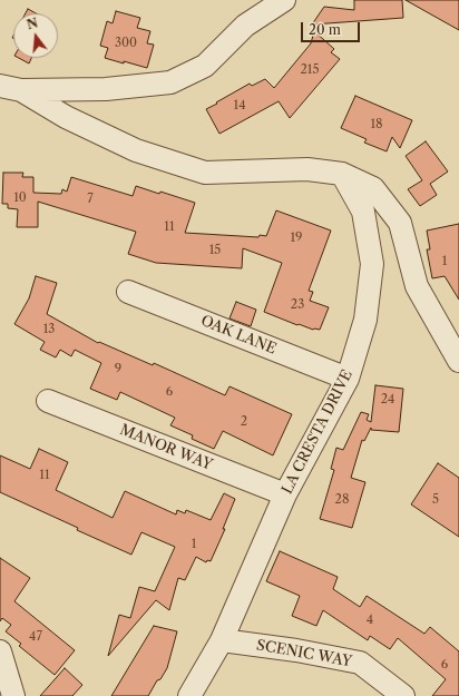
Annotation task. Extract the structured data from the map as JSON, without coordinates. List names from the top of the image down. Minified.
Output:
{"streets":{"street":["OAK LANE","LA CRESTA DRIVE","MANOR WAY","SCENIC WAY"]},"crossings":[["OAK LANE","LA CRESTA DRIVE"],["LA CRESTA DRIVE","MANOR WAY"],["LA CRESTA DRIVE","SCENIC WAY"]],"house_numbers":["300","215","14","18","10","7","11","19","15","1","23","13","9","6","24","2","11","28","5","1","4","47","6"],"scale_bar":"20 m","north":"top"}
